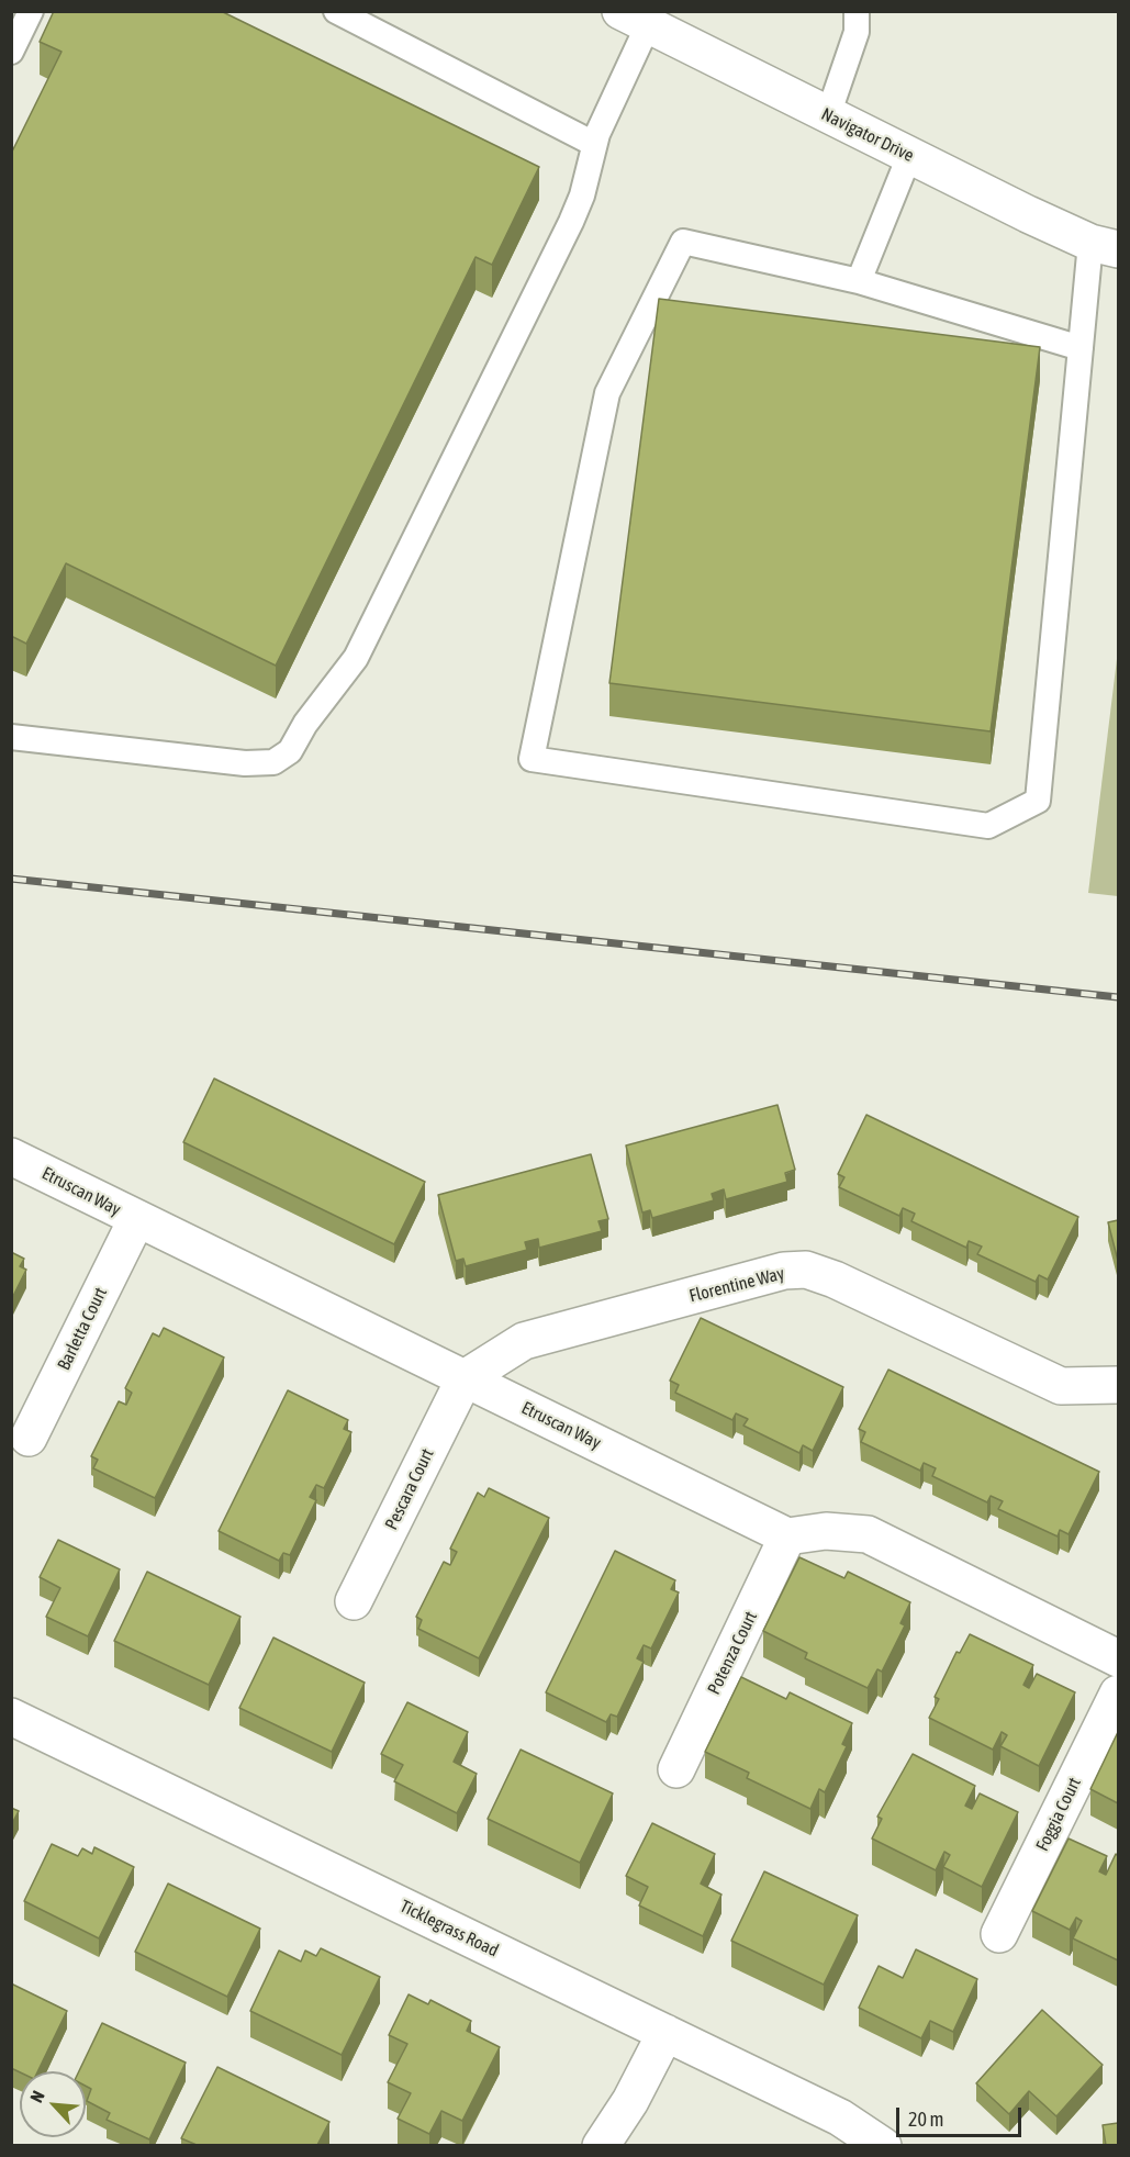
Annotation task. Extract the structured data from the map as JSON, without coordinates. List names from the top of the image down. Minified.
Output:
{"streets":{"street":["Navigator Drive","Etruscan Way","Florentine Way","Barletta Court","Pescara Court","Potenza Court","Foggia Court","Ticklegrass Road"]},"crossings":[["Etruscan Way","Florentine Way"],["Etruscan Way","Barletta Court"],["Etruscan Way","Pescara Court"],["Etruscan Way","Potenza Court"],["Florentine Way","Pescara Court"]],"scale_bar":"20 m","north":"top left"}
